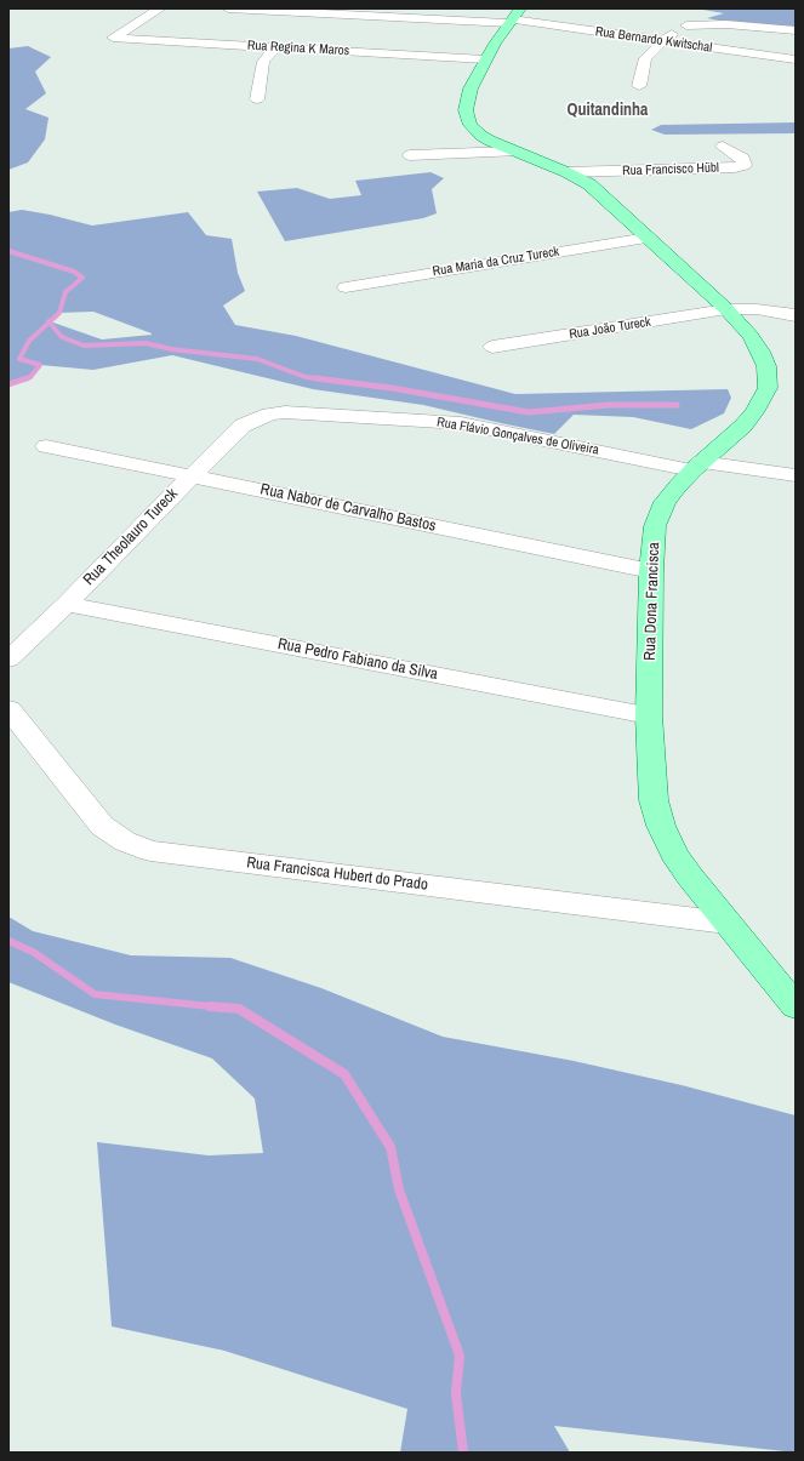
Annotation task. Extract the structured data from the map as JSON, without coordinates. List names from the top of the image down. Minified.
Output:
{"streets":{"main road":["Rua Dona Francisca"],"street":["Rua Bernardo Kwitschal","Rua Regina K Maros","Rua Francisco Hübl","Rua Maria da Cruz Tureck","Rua João Tureck","Rua Flávio Gonçalves de Oliveira","Rua Nabor de Carvalho Bastos","Rua Theolauro Tureck","Rua Pedro Fabiano da Silva","Rua Francisca Hubert do Prado"]},"crossings":[["Rua Bernardo Kwitschal","Rua Dona Francisca"],["Rua Regina K Maros","Rua Dona Francisca"],["Rua Francisco Hübl","Rua Dona Francisca"],["Rua Maria da Cruz Tureck","Rua Dona Francisca"],["Rua João Tureck","Rua Dona Francisca"],["Rua Flávio Gonçalves de Oliveira","Rua Theolauro Tureck"],["Rua Flávio Gonçalves de Oliveira","Rua Dona Francisca"],["Rua Nabor de Carvalho Bastos","Rua Theolauro Tureck"],["Rua Nabor de Carvalho Bastos","Rua Dona Francisca"],["Rua Theolauro Tureck","Rua Pedro Fabiano da Silva"],["Rua Dona Francisca","Rua Pedro Fabiano da Silva"],["Rua Dona Francisca","Rua Francisca Hubert do Prado"]],"districts":["Quitandinha"]}
